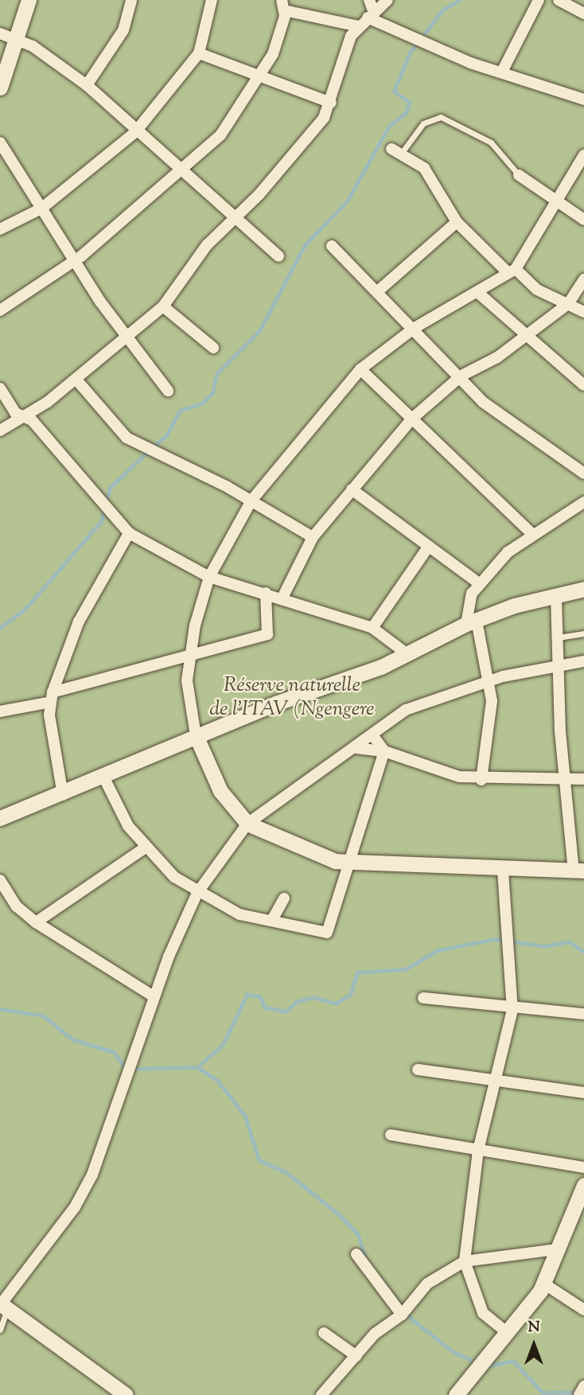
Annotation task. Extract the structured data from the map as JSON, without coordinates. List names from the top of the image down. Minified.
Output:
{"parks":["Réserve naturelle de l'ITAV (Ngengere"],"north":"top"}
